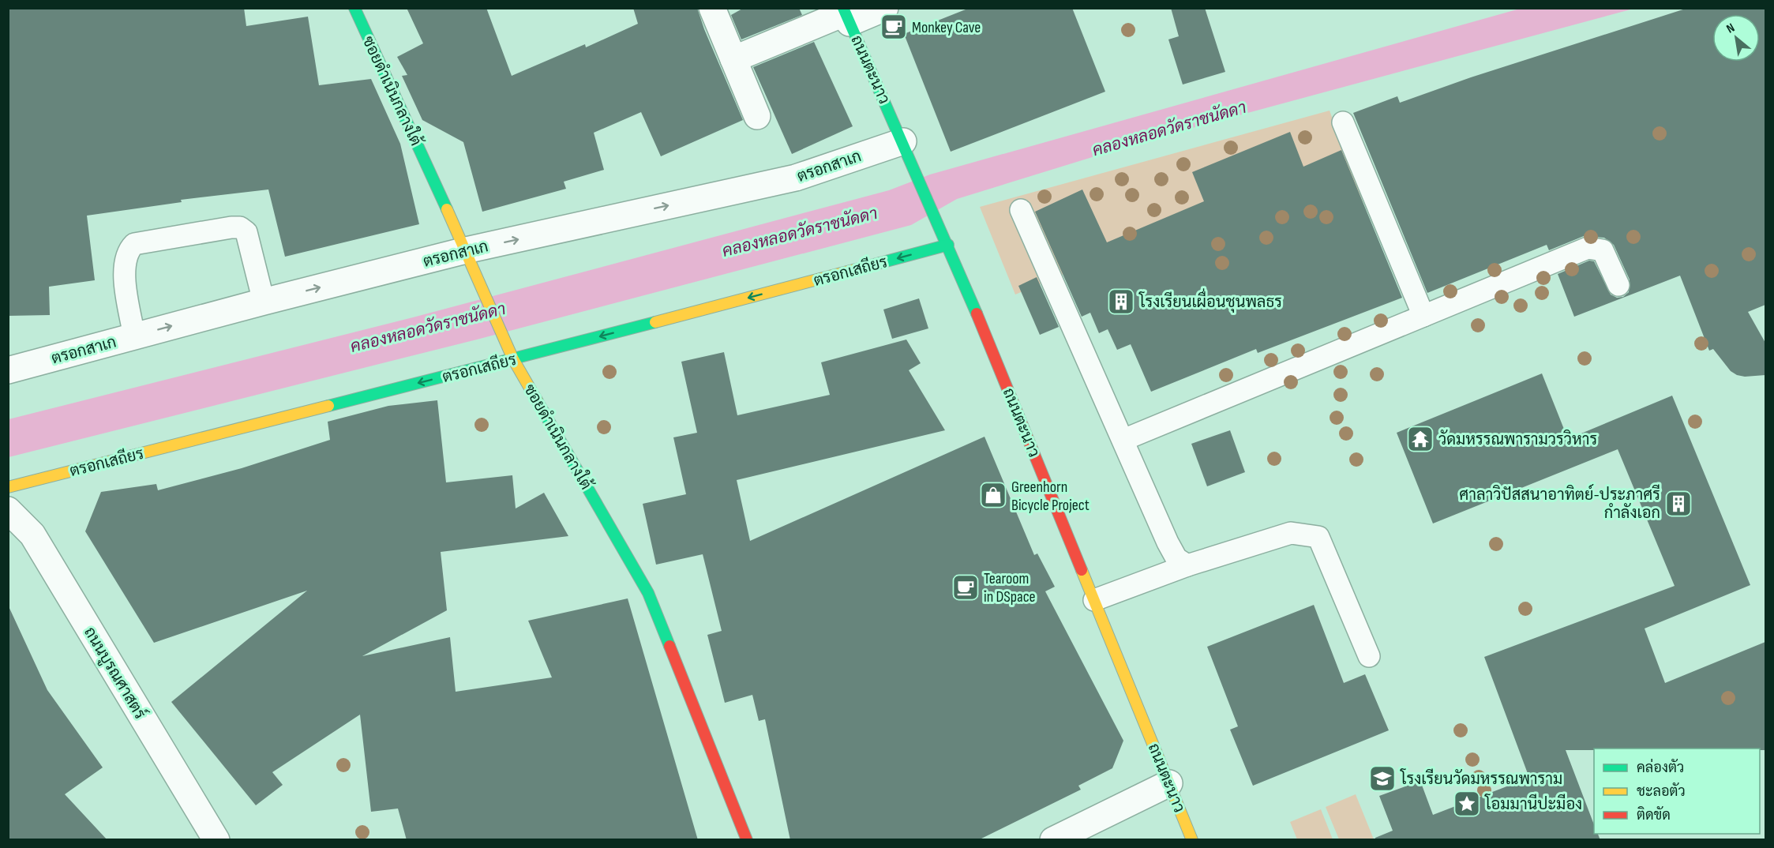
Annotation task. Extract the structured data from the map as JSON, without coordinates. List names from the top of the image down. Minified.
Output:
{"streets":{"street":["ถนนตะนาว","ซอยดำเนินกลางใต้","ตรอกสาเก","ตรอกเสถียร","ถนนบูรณศาสตร์"]},"crossings":[["ถนนตะนาว","ตรอกสาเก"],["ถนนตะนาว","ตรอกเสถียร"],["ซอยดำเนินกลางใต้","ตรอกสาเก"],["ซอยดำเนินกลางใต้","ตรอกเสถียร"]],"one_way":["ตรอกสาเก","ตรอกเสถียร"],"water":["คลองหลอดวัดราชนัดดา"],"places":{"cafe":["Monkey Cave","Tearoom in DSpace"],"building":["โรงเรียนเผื่อนชุนพลธร","ศาลาวิปัสสนาอาทิตย์-ประภาศรี กำลังเอก"],"temple":["วัดมหรรณพารามวรวิหาร"],"shop":["Greenhorn Bicycle Project"],"school or university":["โรงเรียนวัดมหรรณพาราม"],"place":["โอมมานีปะมีอง"]},"legend":["คล่องตัว","ชะลอตัว","ติดขัด"],"north":"top left"}
